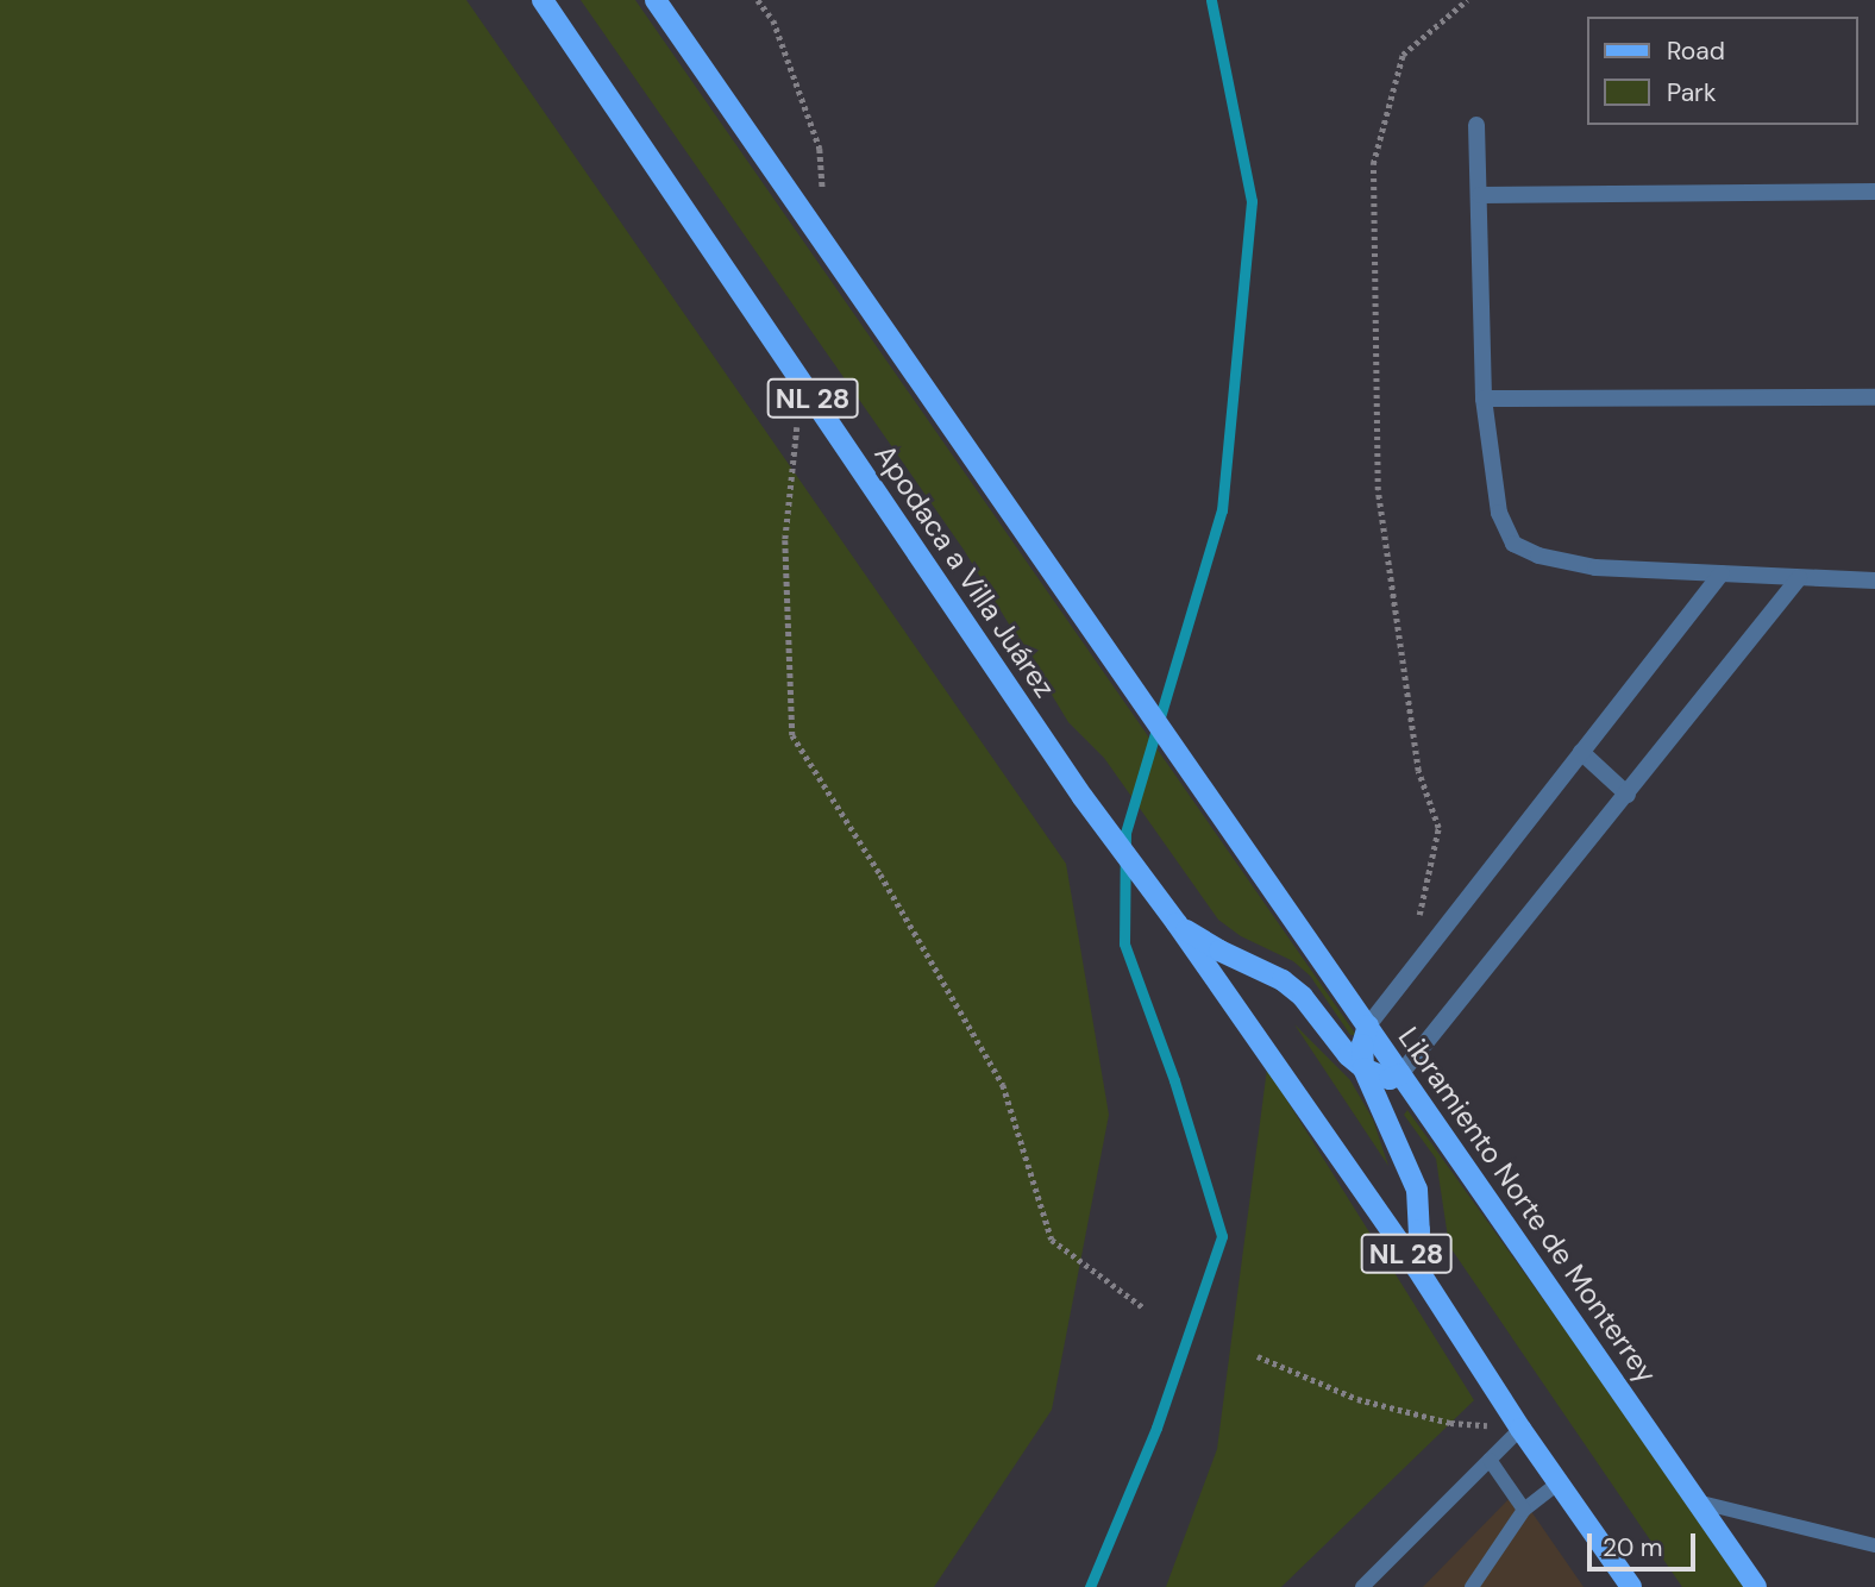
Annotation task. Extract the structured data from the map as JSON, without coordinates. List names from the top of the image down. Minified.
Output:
{"streets":{"main road":["NL 28","Apodaca a Villa Juárez","Libramiento Norte de Monterrey"]},"crossings":[["NL 28","Apodaca a Villa Juárez"]],"legend":["Road","Park"],"scale_bar":"20 m"}
